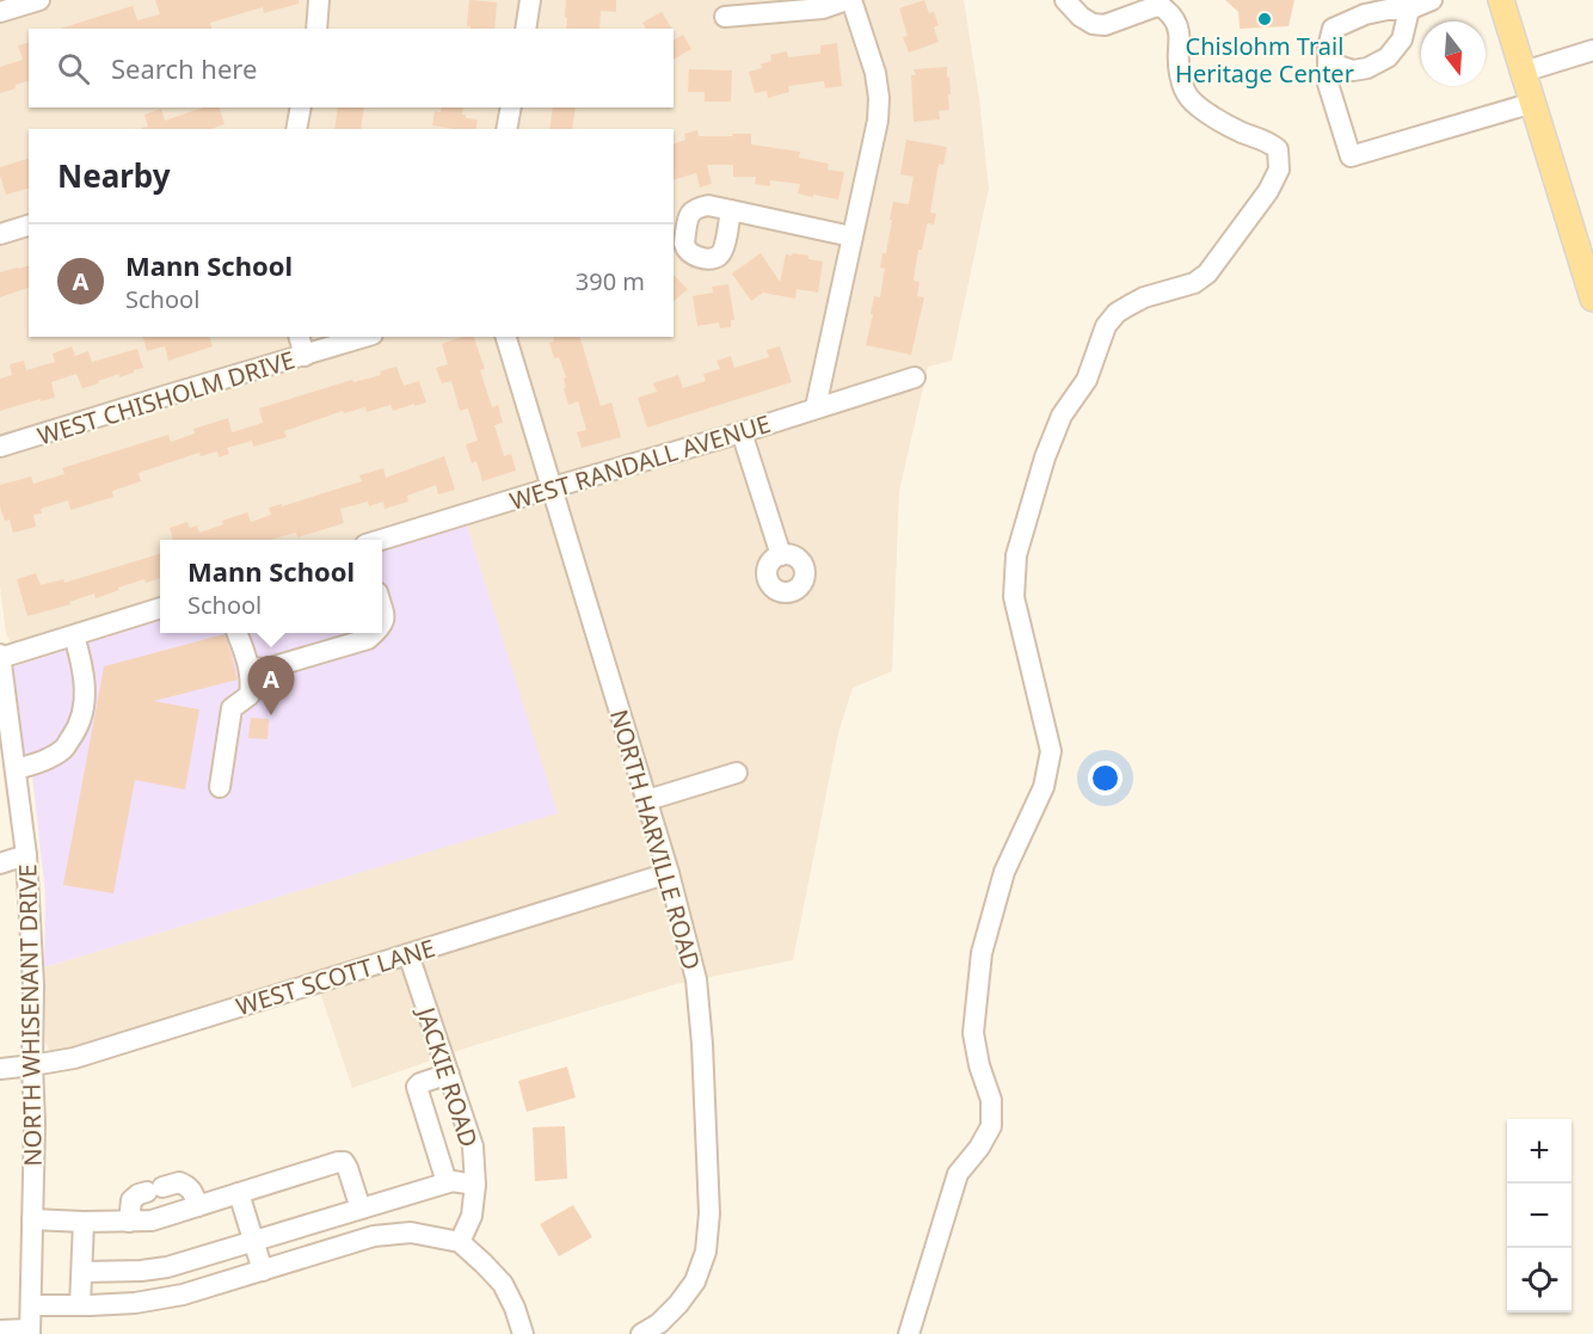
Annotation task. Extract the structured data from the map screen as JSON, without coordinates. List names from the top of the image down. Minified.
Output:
{"streets":{"street":["WEST CHISHOLM DRIVE","WEST RANDALL AVENUE","NORTH HARVILLE ROAD","WEST SCOTT LANE","NORTH WHISENANT DRIVE","JACKIE ROAD"]},"crossings":[["WEST RANDALL AVENUE","NORTH HARVILLE ROAD"],["NORTH HARVILLE ROAD","WEST SCOTT LANE"],["WEST SCOTT LANE","NORTH WHISENANT DRIVE"],["WEST SCOTT LANE","JACKIE ROAD"]],"places":["Chislohm Trail Heritage Center"],"north":"bottom","page":{"search":"Search here","heading":"Nearby","list":[{"mark":"A","name":"Mann School","note":"School","value":"390 m"}],"popup":["Mann School","School"],"pins":"A","map_buttons":["+","−"]}}
